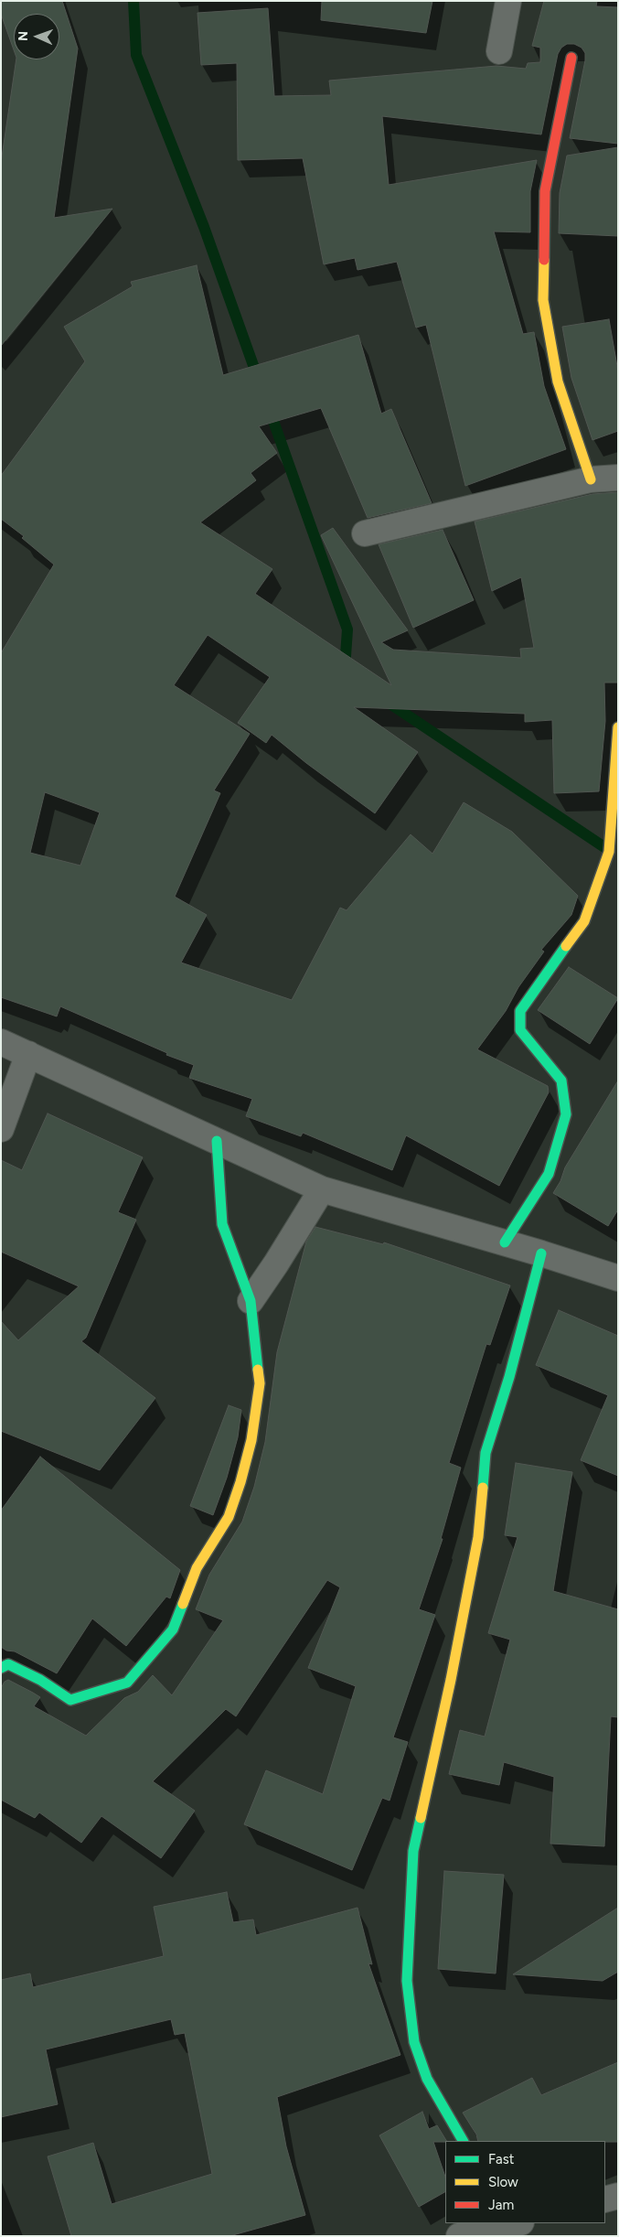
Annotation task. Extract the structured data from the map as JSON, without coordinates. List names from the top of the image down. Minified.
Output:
{"legend":["Fast","Slow","Jam"],"north":"left"}
